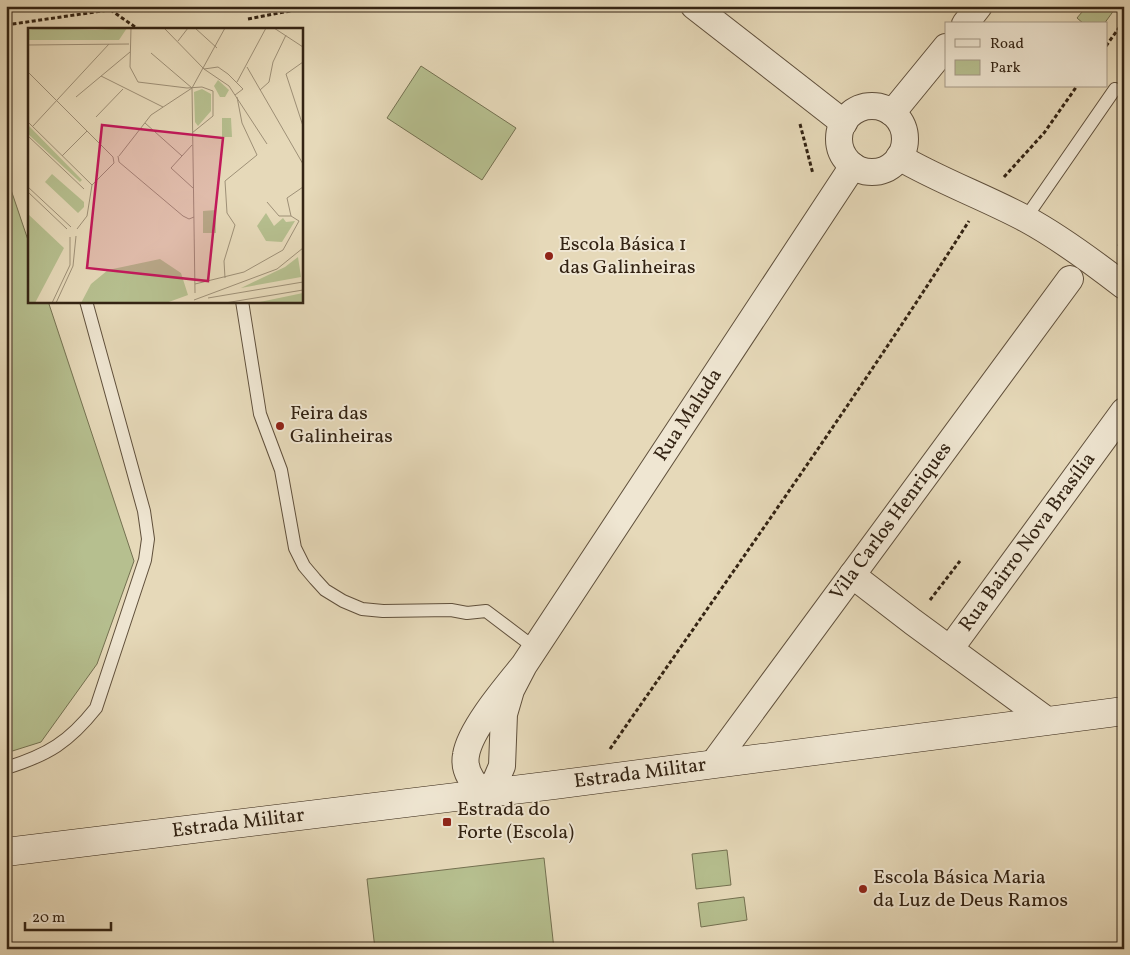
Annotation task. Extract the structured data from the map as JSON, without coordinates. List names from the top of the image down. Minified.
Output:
{"streets":{"street":["Rua Maluda","Vila Carlos Henriques","Rua Bairro Nova Brasília","Estrada Militar"]},"crossings":[["Vila Carlos Henriques","Estrada Militar"]],"places":{"other":["Escola Básica 1 das Galinheiras","Feira das Galinheiras","Escola Básica Maria da Luz de Deus Ramos"],"transit":["Estrada do Forte (Escola)"]},"legend":["Road","Park"],"scale_bar":"20 m"}
